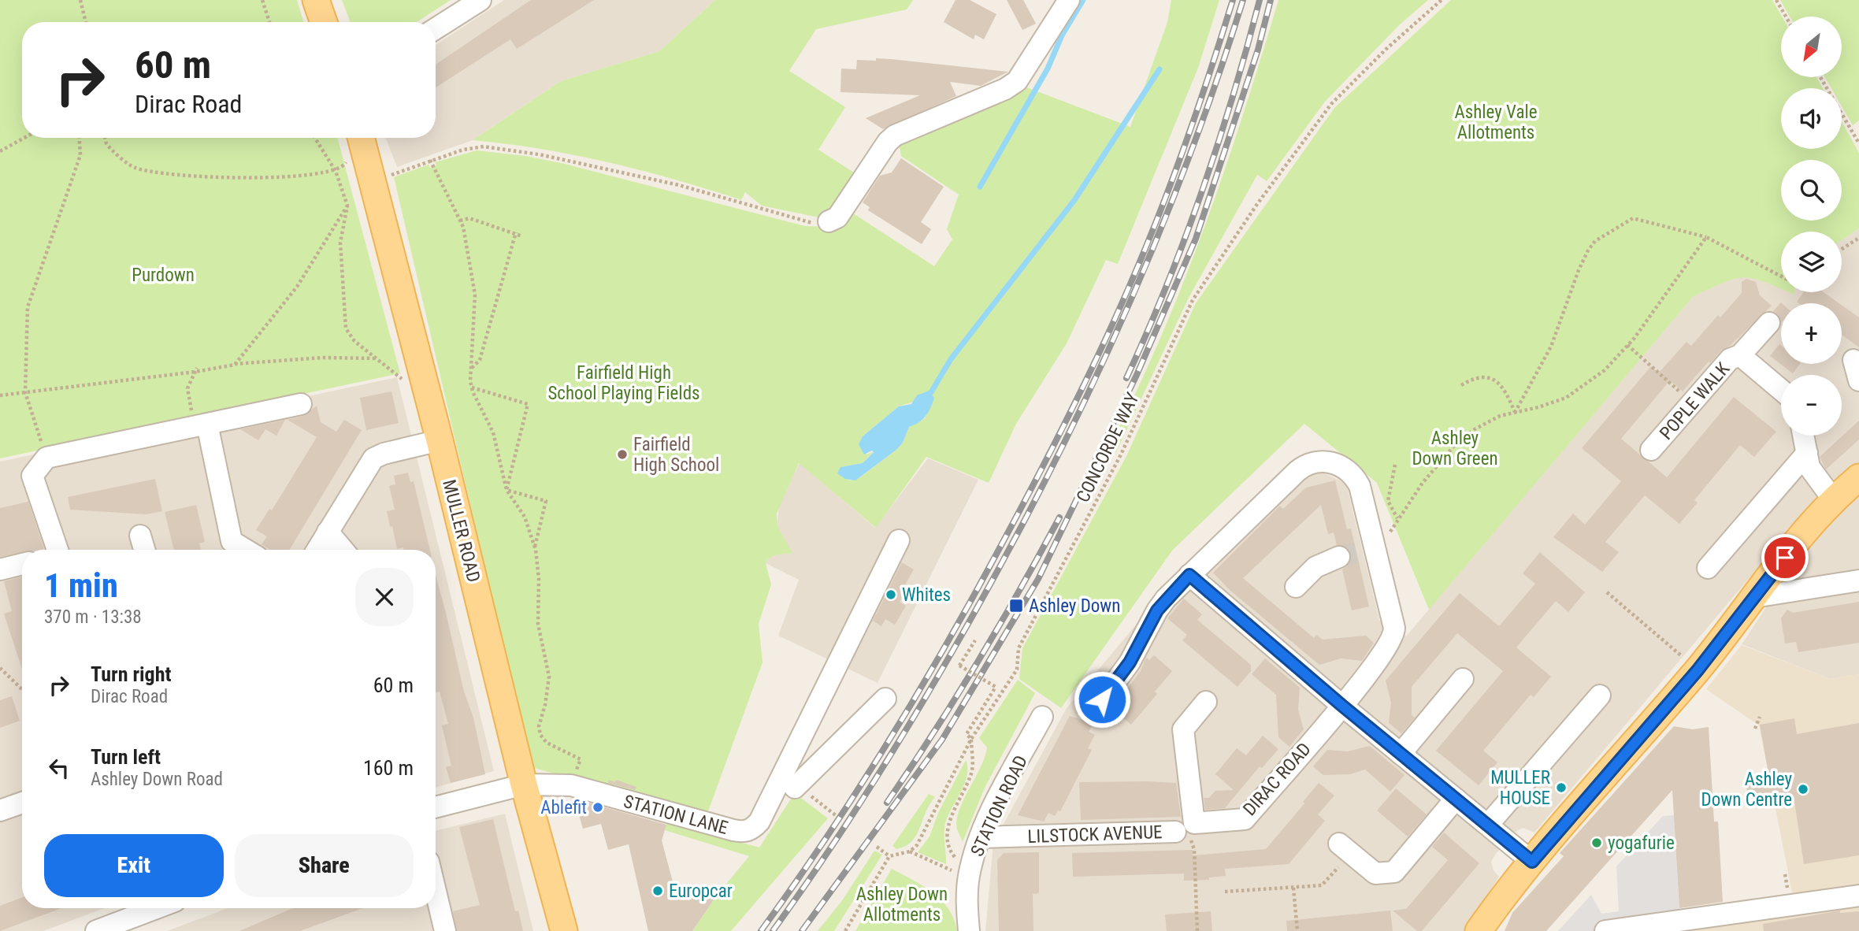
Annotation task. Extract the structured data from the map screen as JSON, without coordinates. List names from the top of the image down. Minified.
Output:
{"streets":{"main road":["MULLER ROAD"],"street":["POPLE WALK","DIRAC ROAD","STATION ROAD","STATION LANE","LILSTOCK AVENUE"],"path":["CONCORDE WAY"]},"crossings":[["MULLER ROAD","STATION LANE"],["STATION ROAD","LILSTOCK AVENUE"]],"parks":["Ashley Vale Allotments","Purdown","Fairfield High School Playing Fields","Ashley Down Green","Ashley Down Allotments"],"places":{"other":["Fairfield High School","Whites","MULLER HOUSE","Ashley Down Centre","Ablefit","yogafurie","Europcar"],"transit":["Ashley Down"]},"north":"bottom left","page":{"map_buttons":["+","−"],"turn":["60 m","Dirac Road"],"heading":["1 min","370 m · 13:38"],"list":[{"name":"Turn right","note":"Dirac Road","value":"60 m"},{"name":"Turn left","note":"Ashley Down Road","value":"160 m"}],"buttons":["Exit","Share"]}}
